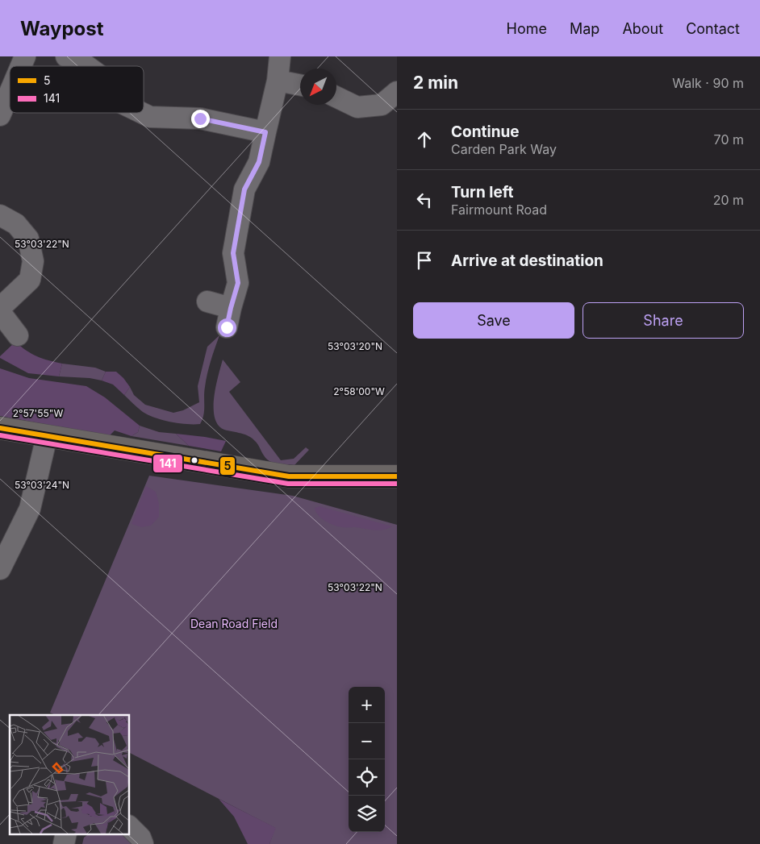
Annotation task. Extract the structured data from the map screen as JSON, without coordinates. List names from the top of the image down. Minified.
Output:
{"parks":["Dean Road Field"],"lines":["transit line 5","transit line 141"],"legend":["5","141"],"north":"bottom left","page":{"header":"Waypost","nav":["Home","Map","About","Contact"],"heading":["2 min","Walk · 90 m"],"list":[["Continue","Carden Park Way","70 m"],["Turn left","Fairmount Road","20 m"],"Arrive at destination"],"buttons":["Save","Share"],"map_buttons":["+","−"]},"coordinates":["53°03'22\"N","53°03'20\"N","2°58'00\"W","2°57'55\"W","53°03'24\"N"]}
